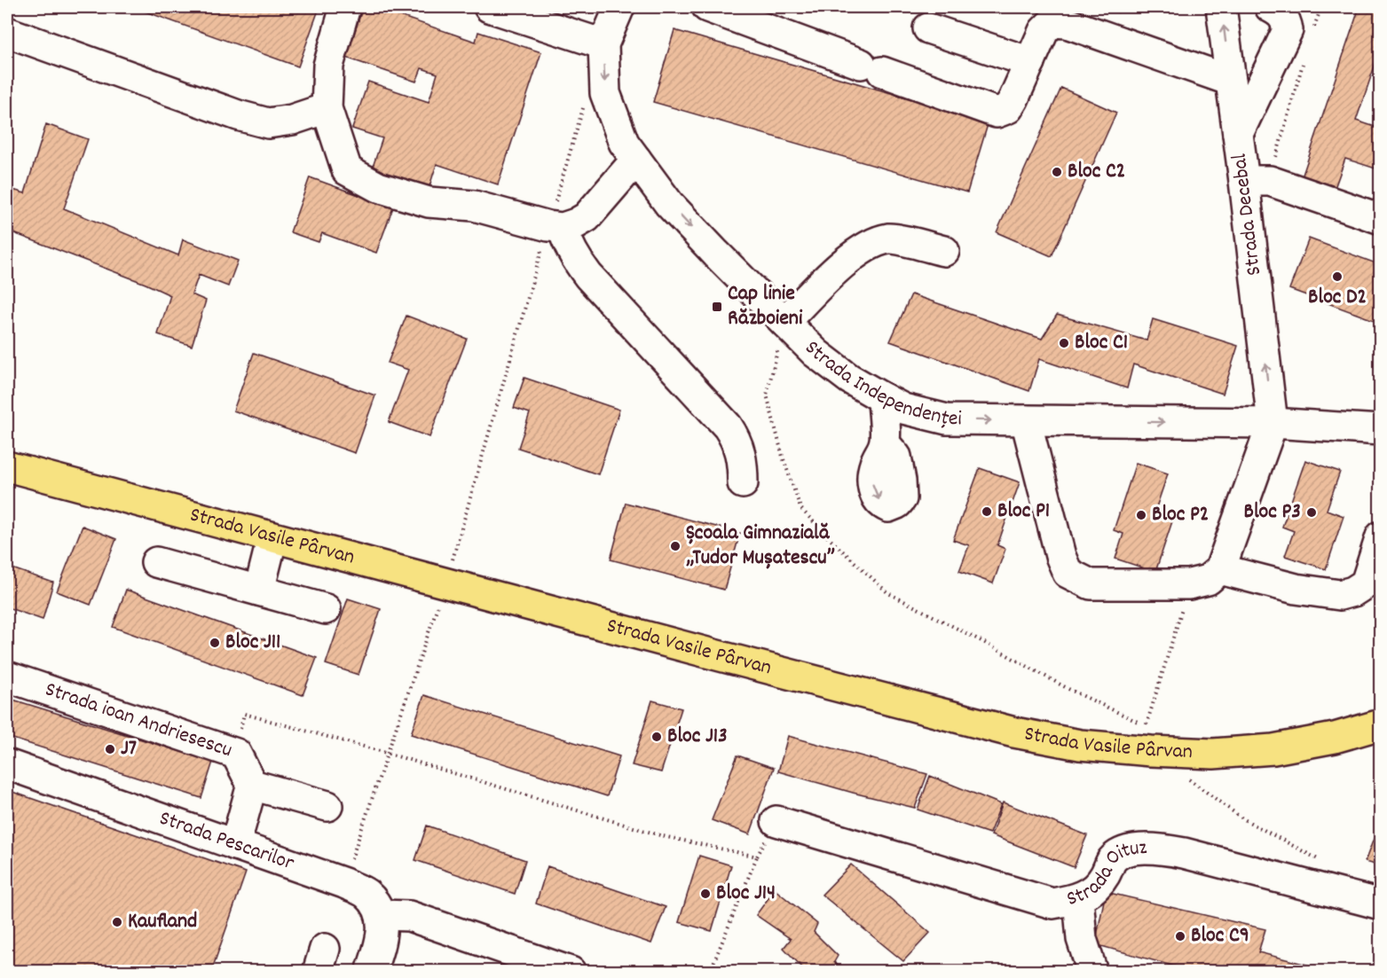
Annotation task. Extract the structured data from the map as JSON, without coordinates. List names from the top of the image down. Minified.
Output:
{"streets":{"main road":["Strada Vasile Pârvan"],"street":["Strada Decebal","Strada Independenței","Strada ioan Andriesescu","Strada Pescarilor","Strada Oituz"]},"crossings":[["Strada Decebal","Strada Independenței"]],"one_way":["Strada Decebal"],"places":{"other":["Bloc C2","Bloc D2","Bloc C1","Bloc P1","Bloc P3","Bloc P2","Școala Gimnazială „Tudor Mușatescu”","Bloc J11","Bloc J13","J7","Bloc J14","Kaufland","Bloc C9"],"transit":["Cap linie Războieni"]}}
